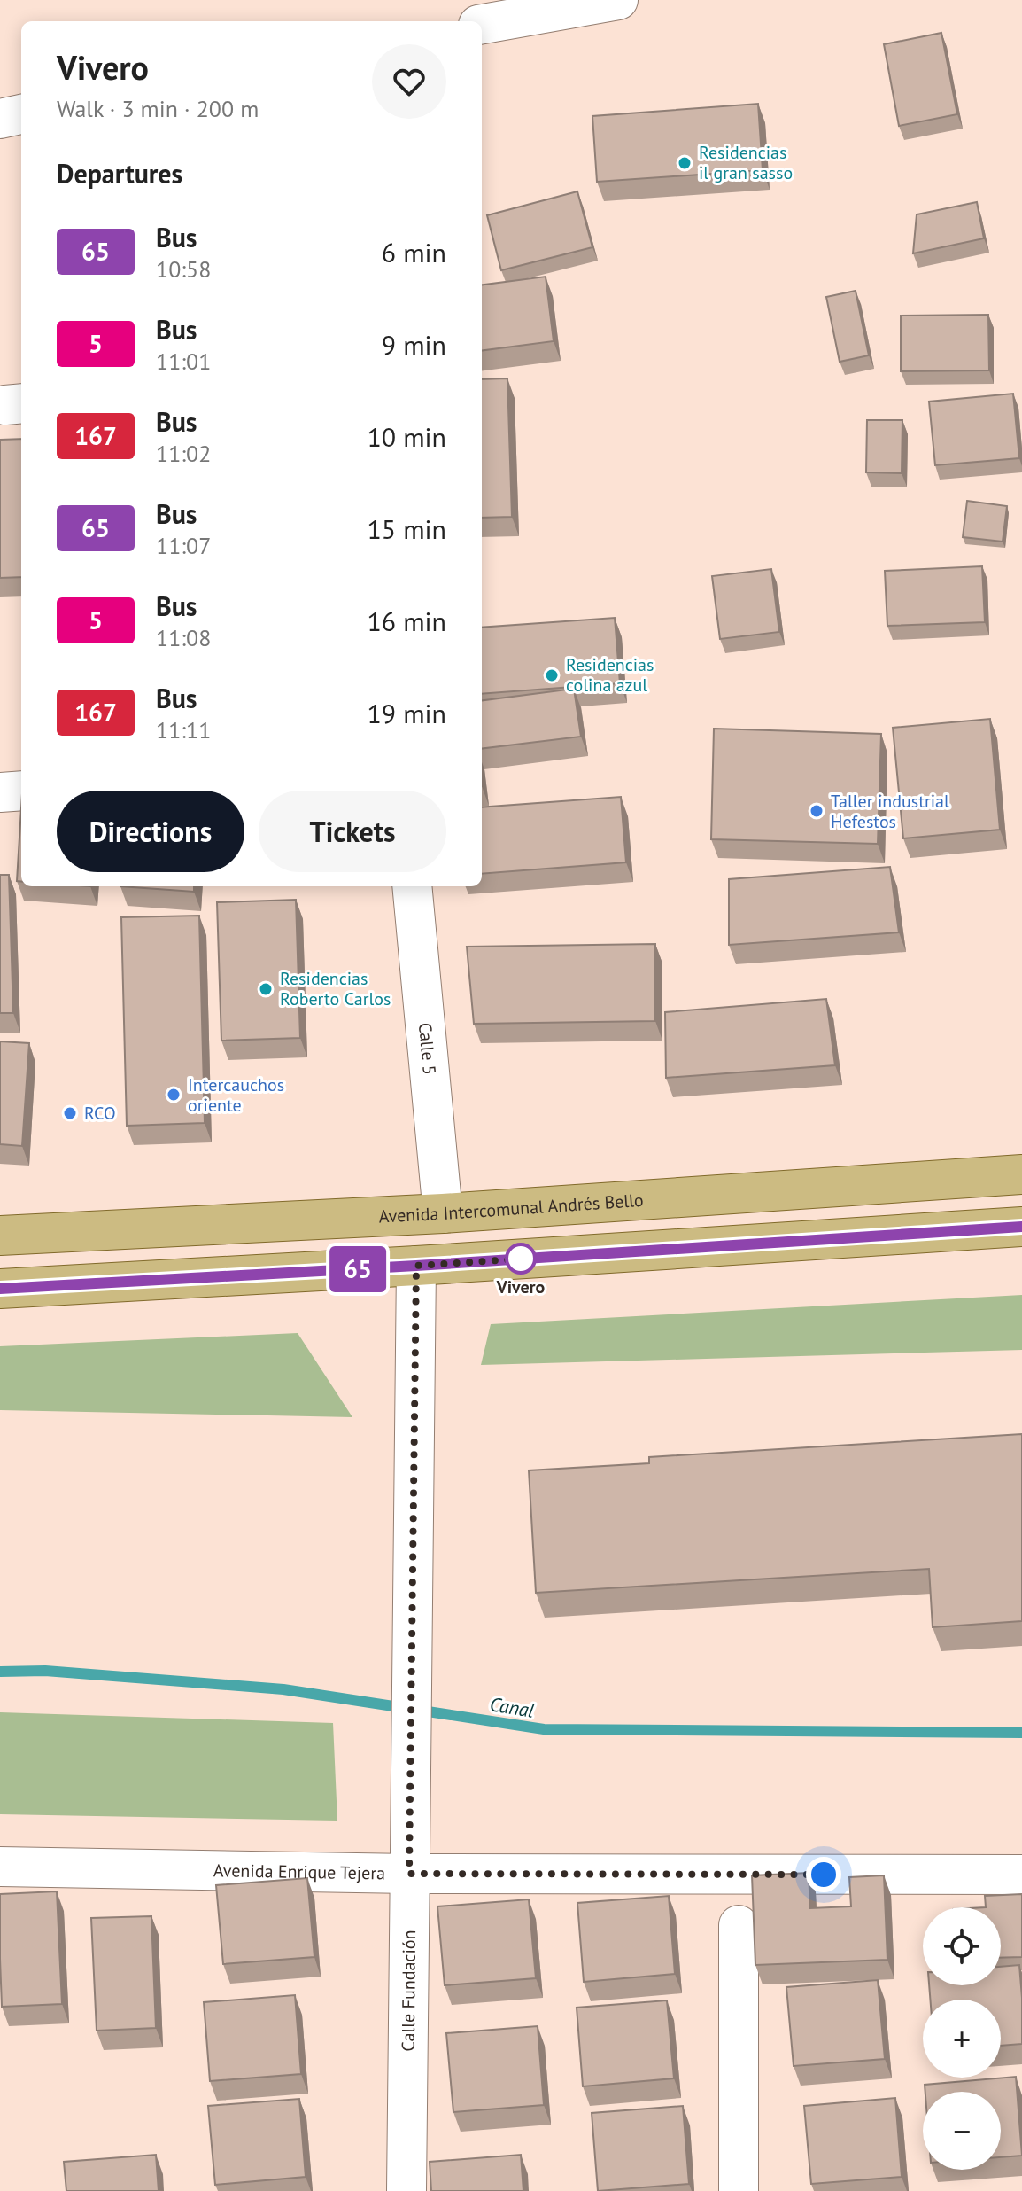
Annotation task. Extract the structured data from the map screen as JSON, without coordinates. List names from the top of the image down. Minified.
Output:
{"streets":{"main road":["Avenida Intercomunal Andrés Bello"],"street":["Calle 5","Avenida Enrique Tejera","Calle Fundación"]},"crossings":[["Calle 5","Avenida Intercomunal Andrés Bello"],["Avenida Enrique Tejera","Calle Fundación"]],"water":["Canal"],"places":["Residencias il gran sasso","Residencias colina azul","Taller industrial Hefestos","Residencias Roberto Carlos","Intercauchos oriente","RCO","Vivero"],"lines":["bus line 65"],"page":{"on_map":"65","heading":[["Vivero","Walk · 3 min · 200 m"],"Departures"],"list":[{"mark":"65","name":"Bus","note":"10:58","value":"6 min"},{"mark":"5","name":"Bus","note":"11:01","value":"9 min"},{"mark":"167","name":"Bus","note":"11:02","value":"10 min"},{"mark":"65","name":"Bus","note":"11:07","value":"15 min"},{"mark":"5","name":"Bus","note":"11:08","value":"16 min"},{"mark":"167","name":"Bus","note":"11:11","value":"19 min"}],"buttons":["Directions","Tickets"],"map_buttons":["+","−"]}}
